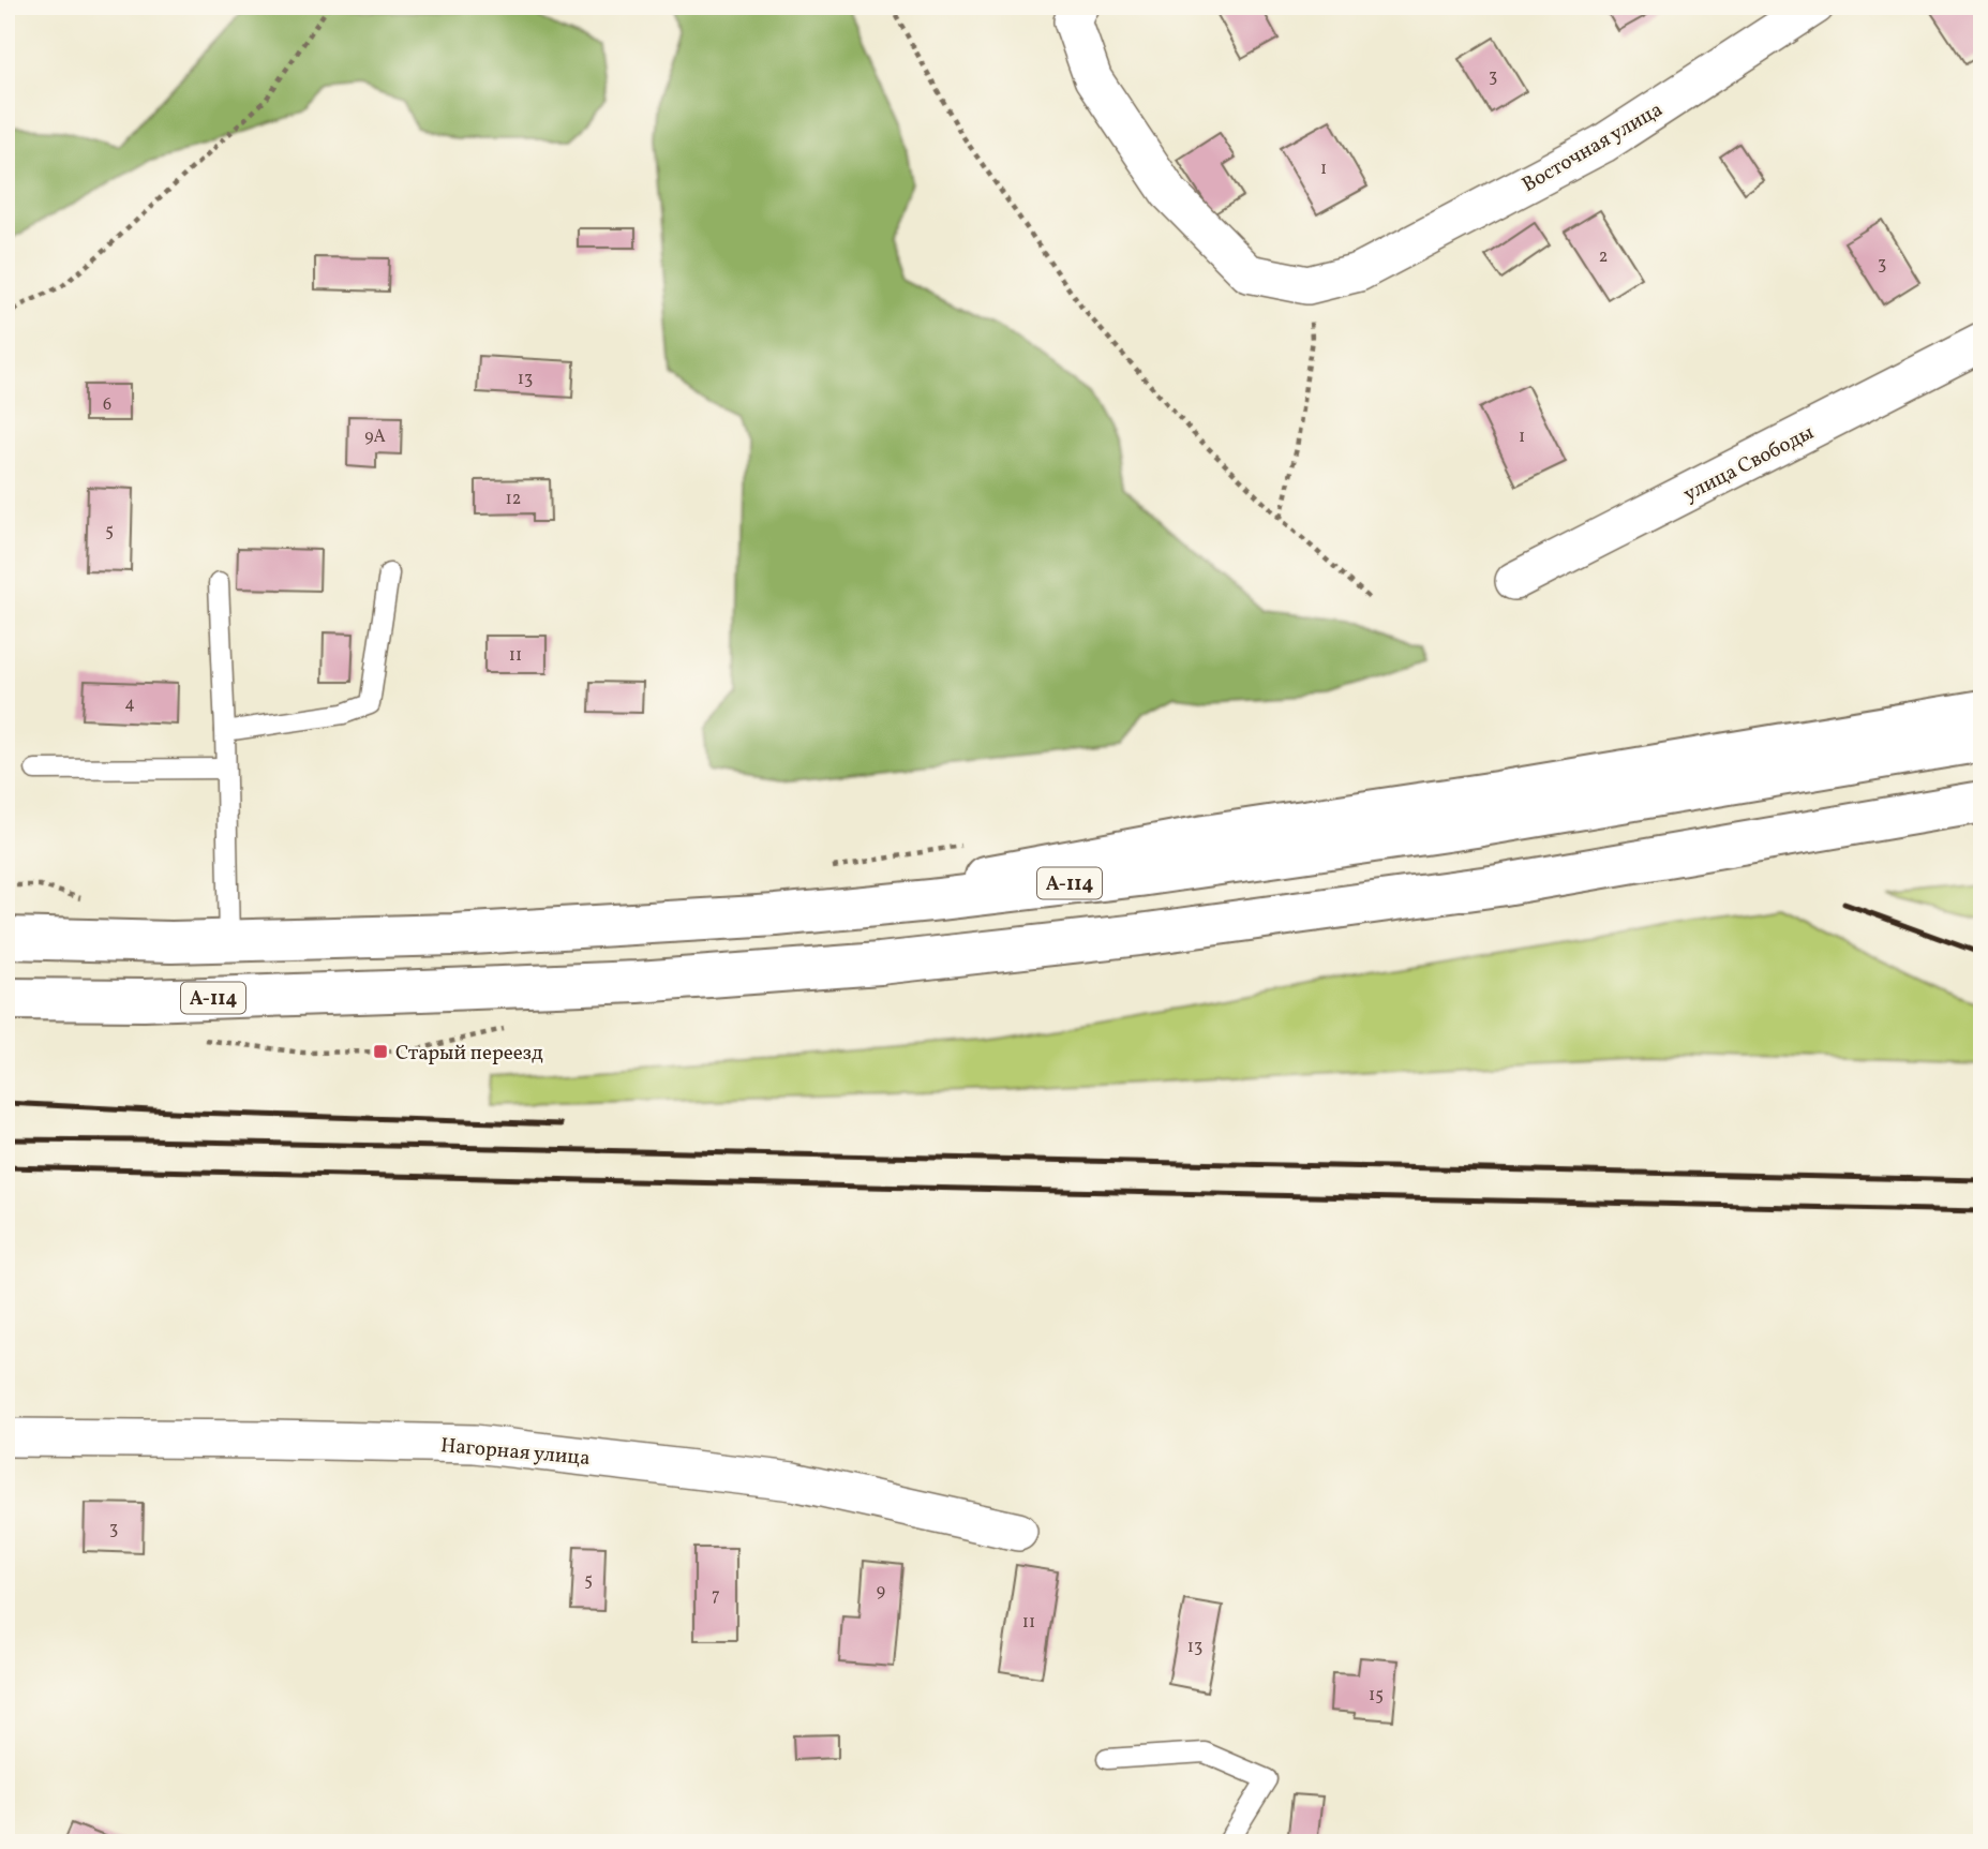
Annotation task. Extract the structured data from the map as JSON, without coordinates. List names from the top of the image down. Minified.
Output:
{"streets":{"main road":["А-114"],"street":["Восточная улица","улица Свободы","Нагорная улица"]},"places":{"transit":["Старый переезд"]},"house_numbers":["3","1","2","3","13","6","9А","1","12","5","11","4","3","5","9","7","11","13","15"]}
